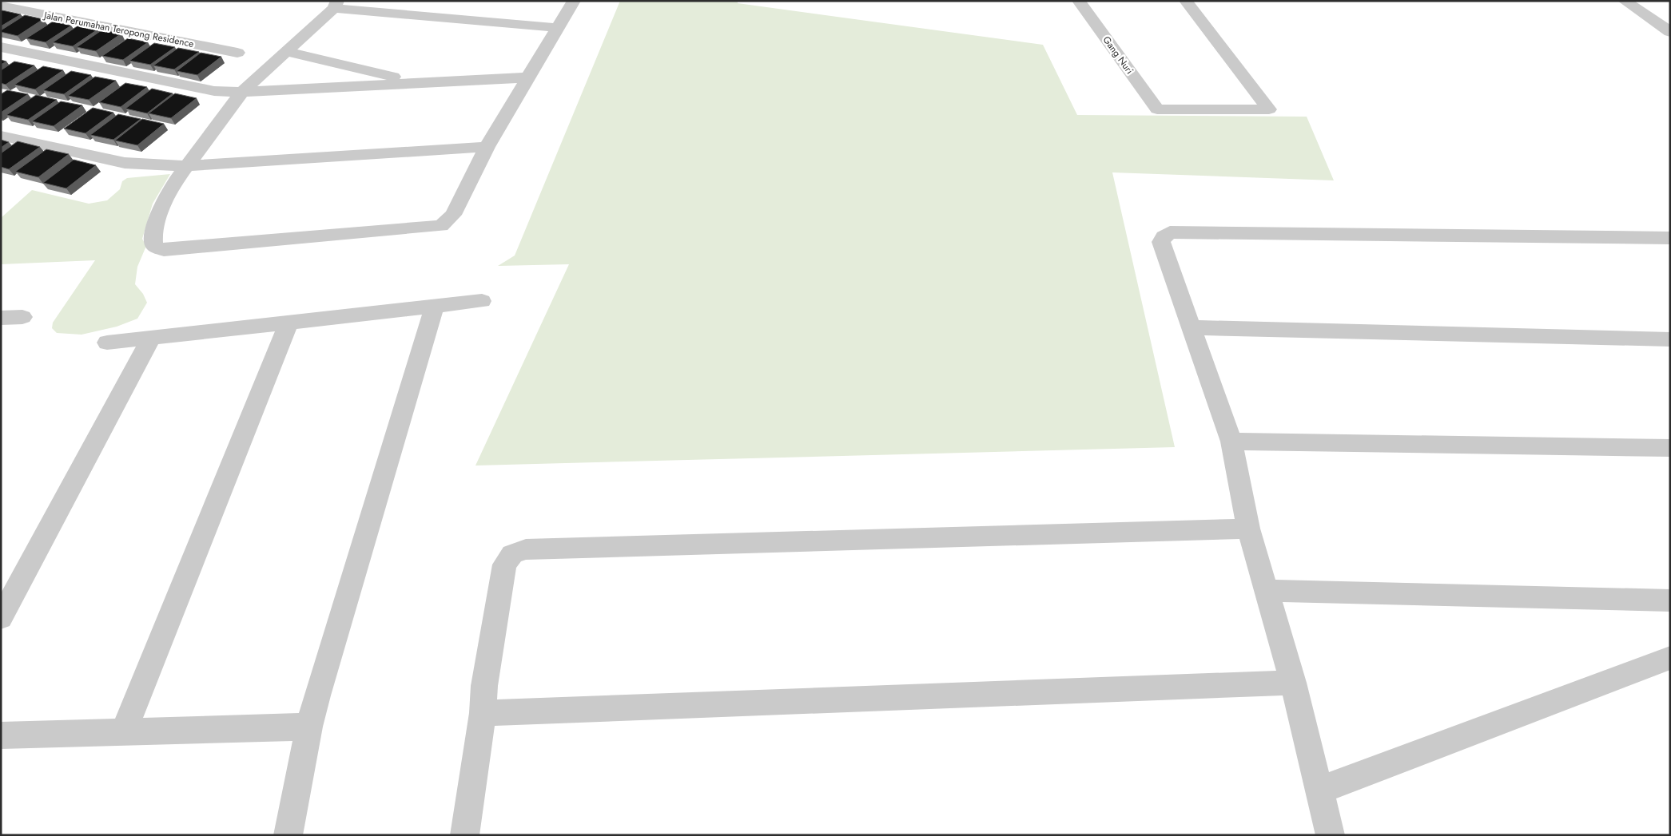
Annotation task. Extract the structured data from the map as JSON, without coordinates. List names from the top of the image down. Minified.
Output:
{"streets":{"street":["Jalan Perumahan Teropong Residence","Gang Nuri"]}}
